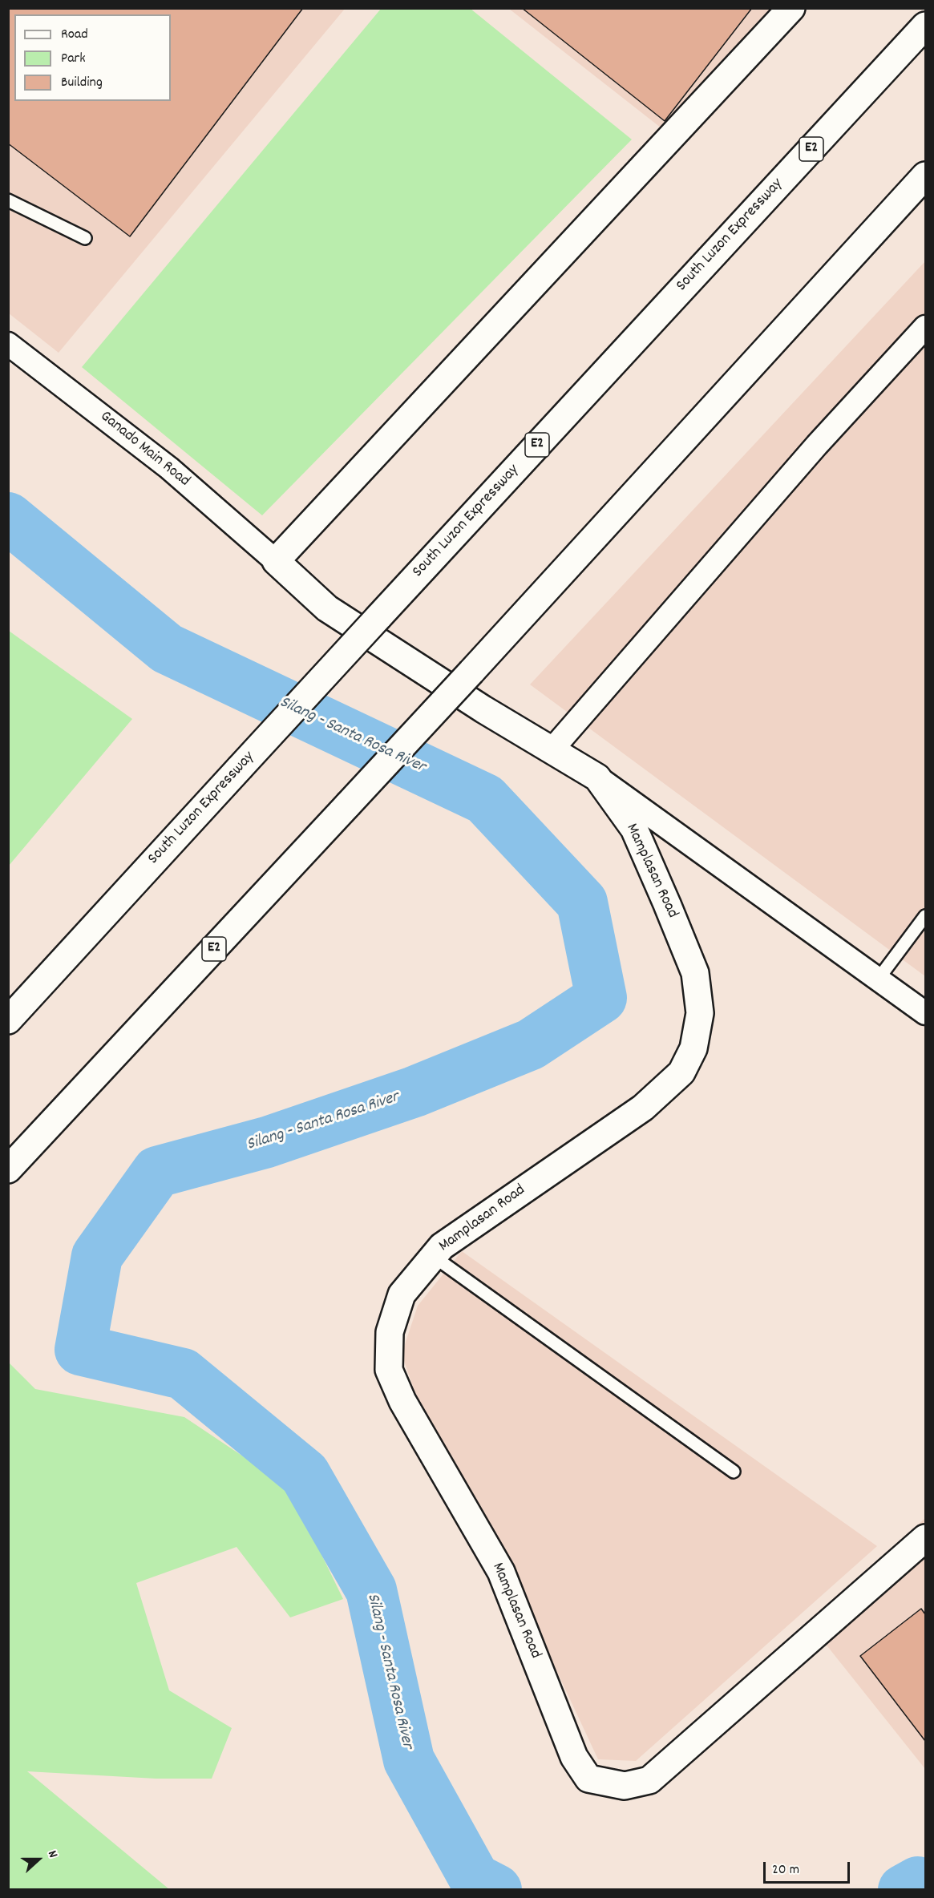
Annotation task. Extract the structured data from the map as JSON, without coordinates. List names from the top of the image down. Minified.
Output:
{"streets":{"main road":["E2","South Luzon Expressway","Mamplasan Road"],"street":["Ganado Main Road"]},"crossings":[["Ganado Main Road","Mamplasan Road"]],"water":["Silang - Santa Rosa River"],"legend":["Road","Park","Building"],"scale_bar":"20 m","north":"right"}
